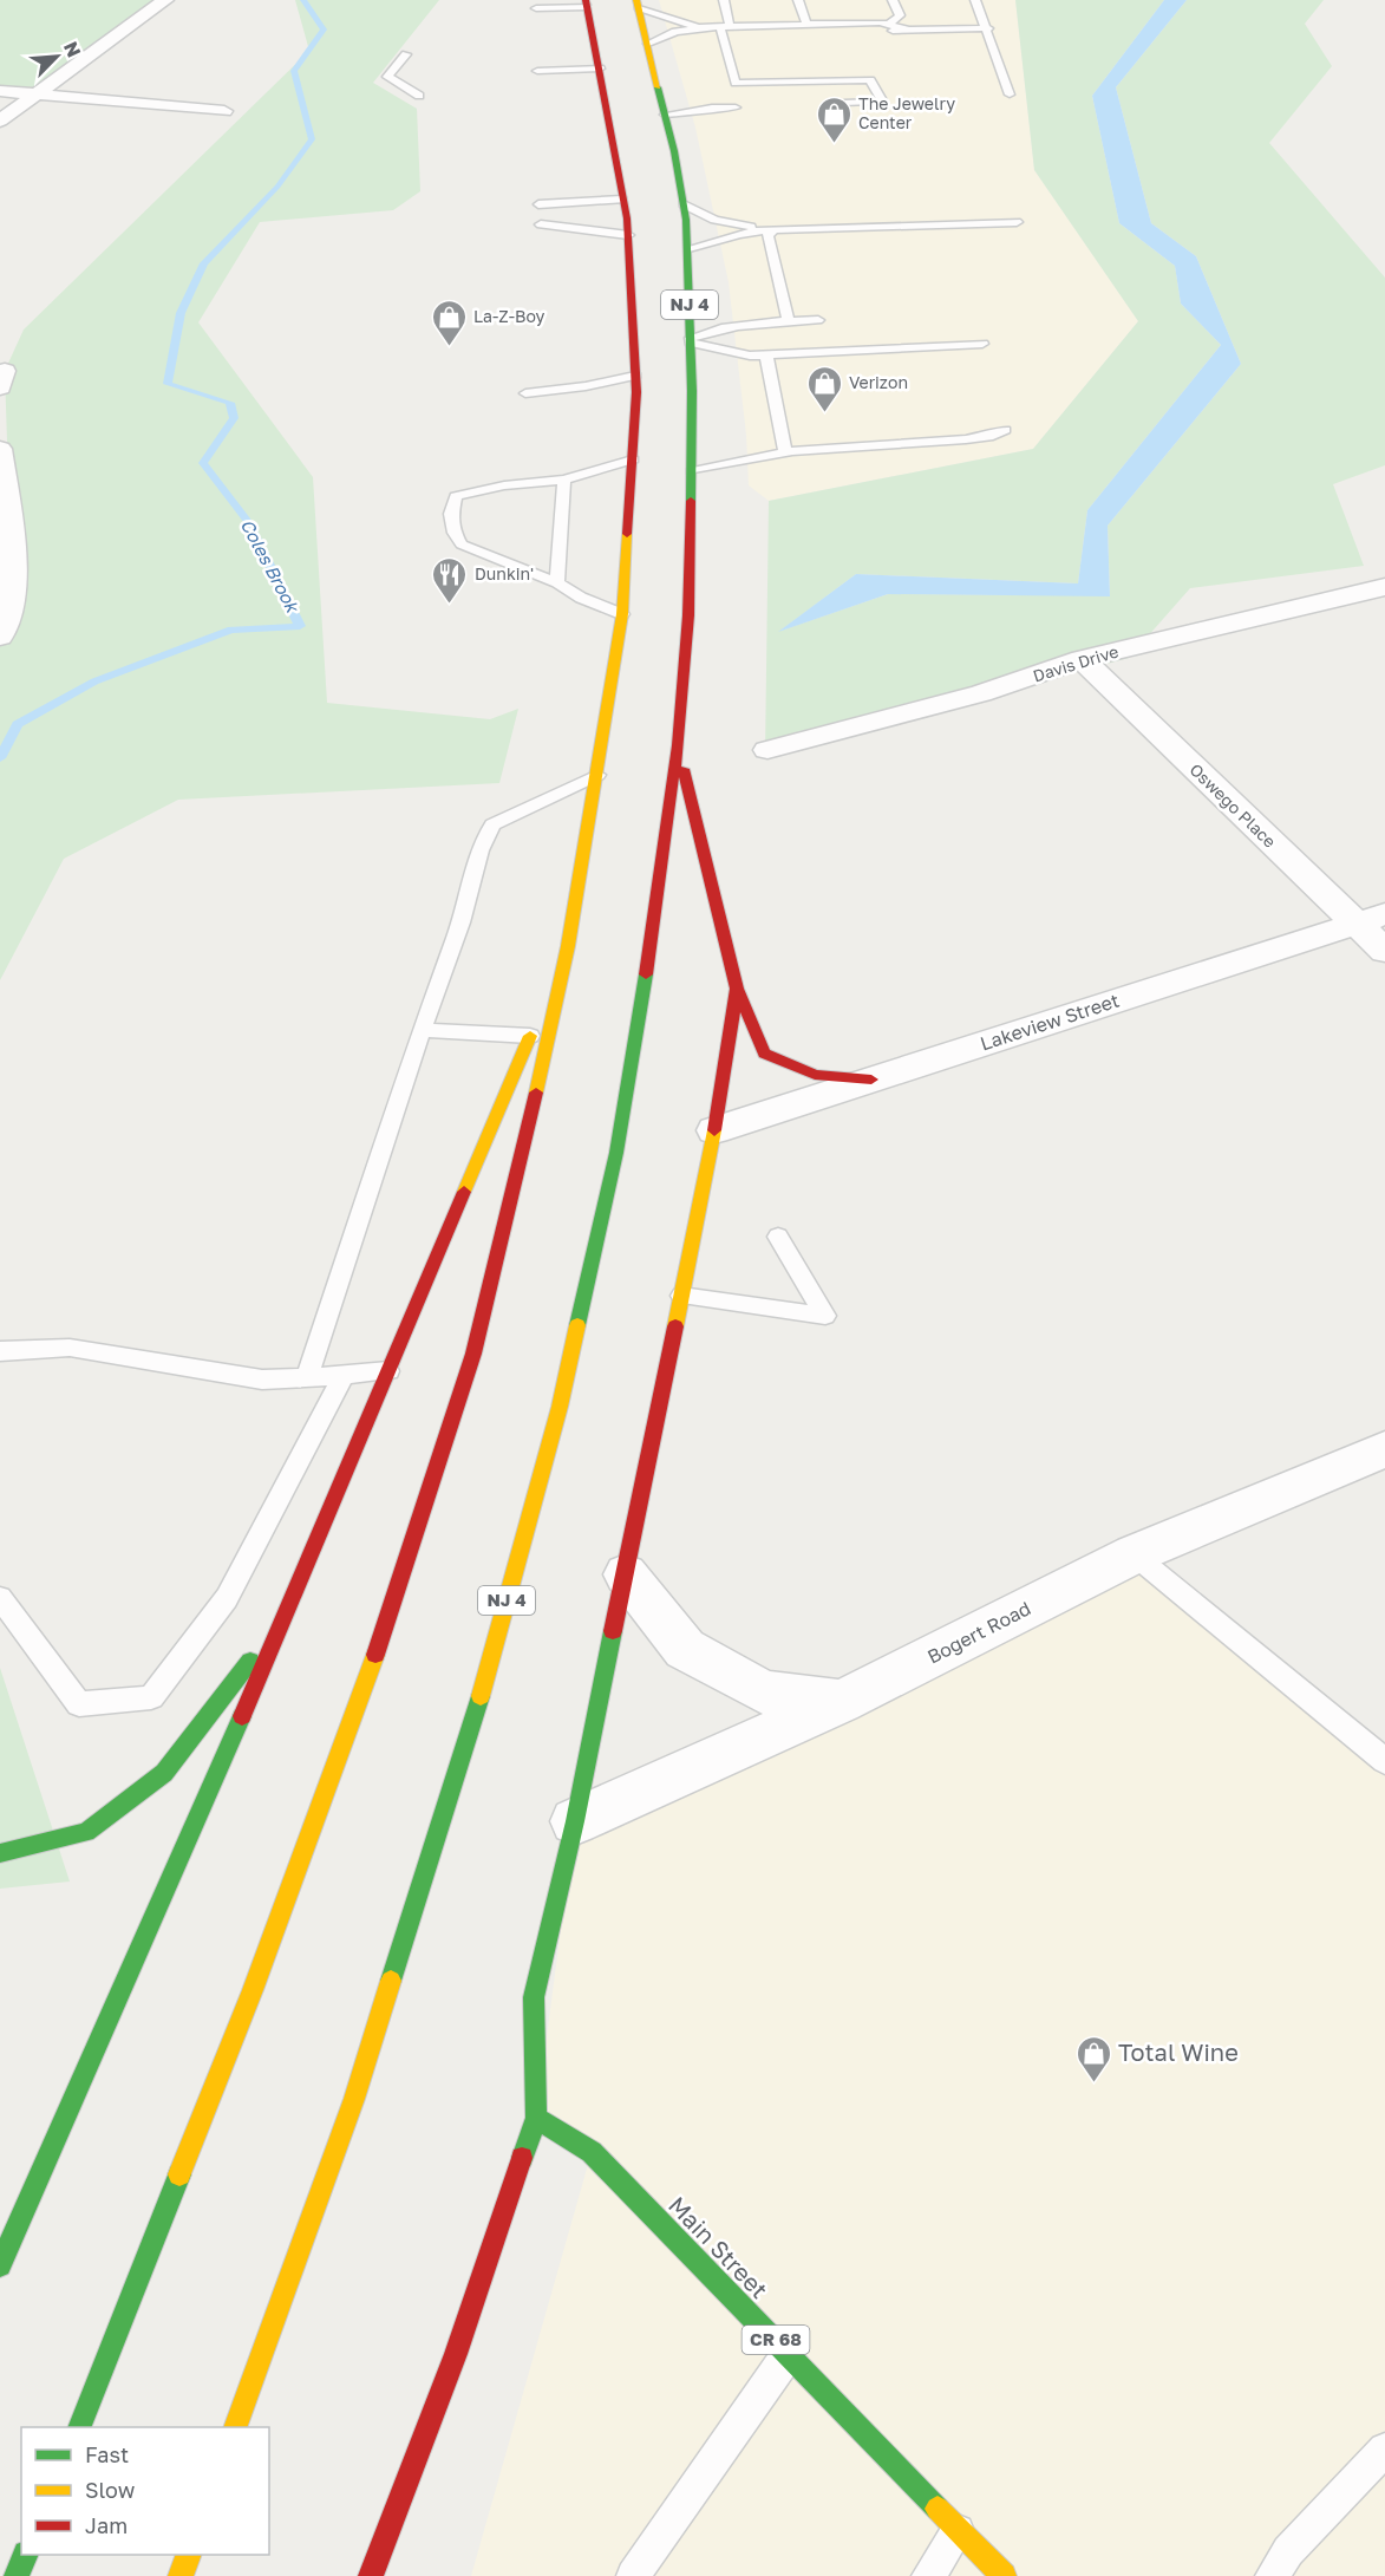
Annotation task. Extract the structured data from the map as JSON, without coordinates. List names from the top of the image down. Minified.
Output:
{"streets":{"main road":["NJ 4","Main Street","CR 68"],"street":["Davis Drive","Oswego Place","Lakeview Street","Bogert Road"]},"crossings":[["Davis Drive","Oswego Place"],["Oswego Place","Lakeview Street"]],"water":["Coles Brook"],"places":{"shop":["The Jewelry Center","La-Z-Boy","Verizon","Total Wine"],"restaurant":["Dunkin'"]},"legend":["Fast","Slow","Jam"],"north":"top right"}
